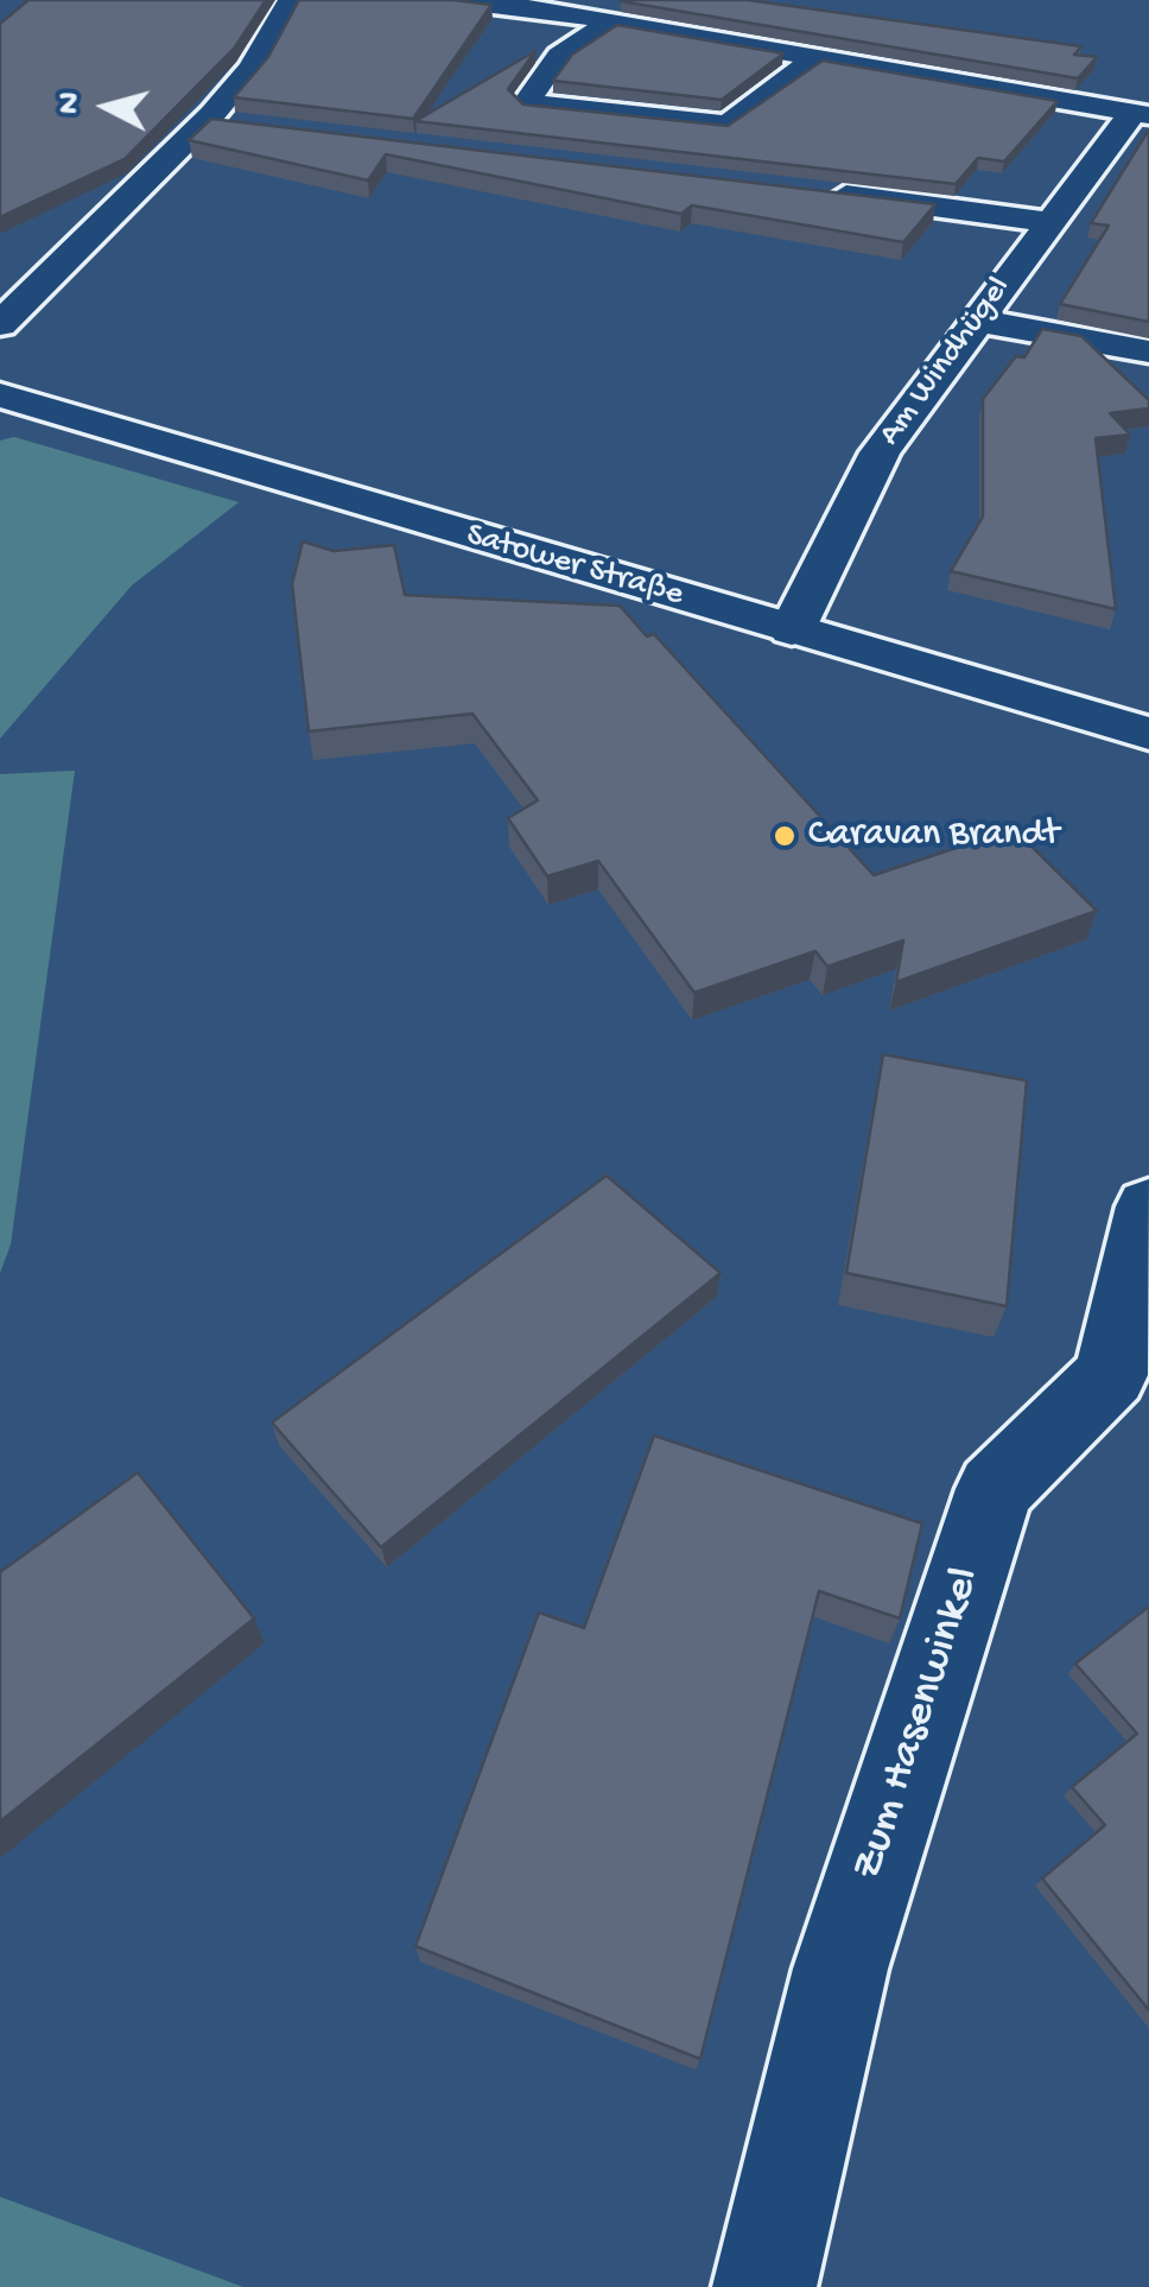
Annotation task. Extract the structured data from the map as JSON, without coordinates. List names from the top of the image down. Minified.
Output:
{"streets":{"street":["Am Windhügel","Satower Straße","Zum Hasenwinkel"]},"crossings":[["Am Windhügel","Satower Straße"]],"places":["Caravan Brandt"],"north":"left"}
